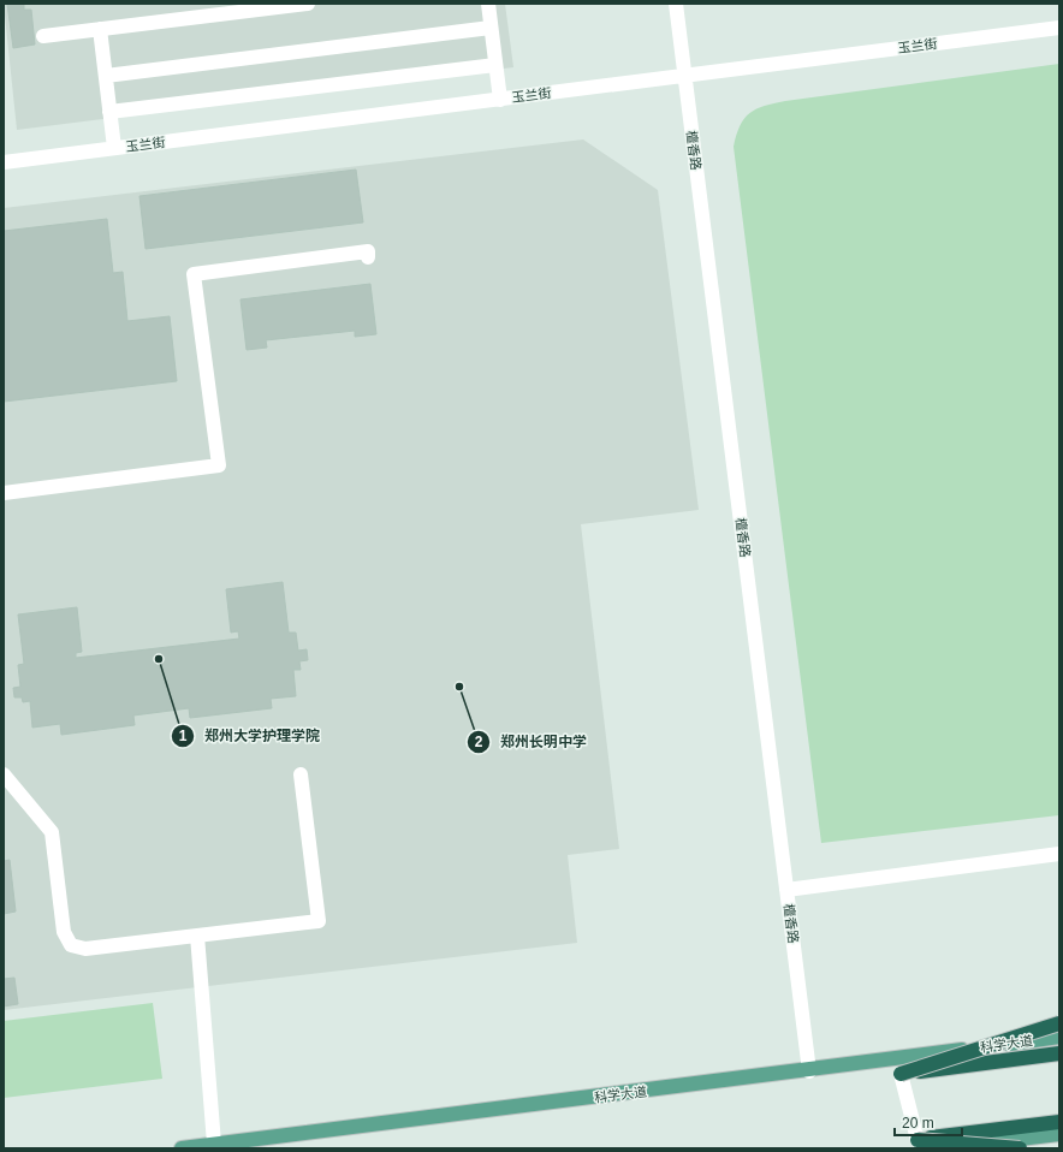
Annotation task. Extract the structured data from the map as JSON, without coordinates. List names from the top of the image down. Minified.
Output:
{"streets":{"main road":["科学大道"],"street":["玉兰街","檀香路"]},"crossings":[["玉兰街","檀香路"],["檀香路","科学大道"]],"places":["郑州大学护理学院","郑州长明中学"],"scale_bar":"20 m"}
